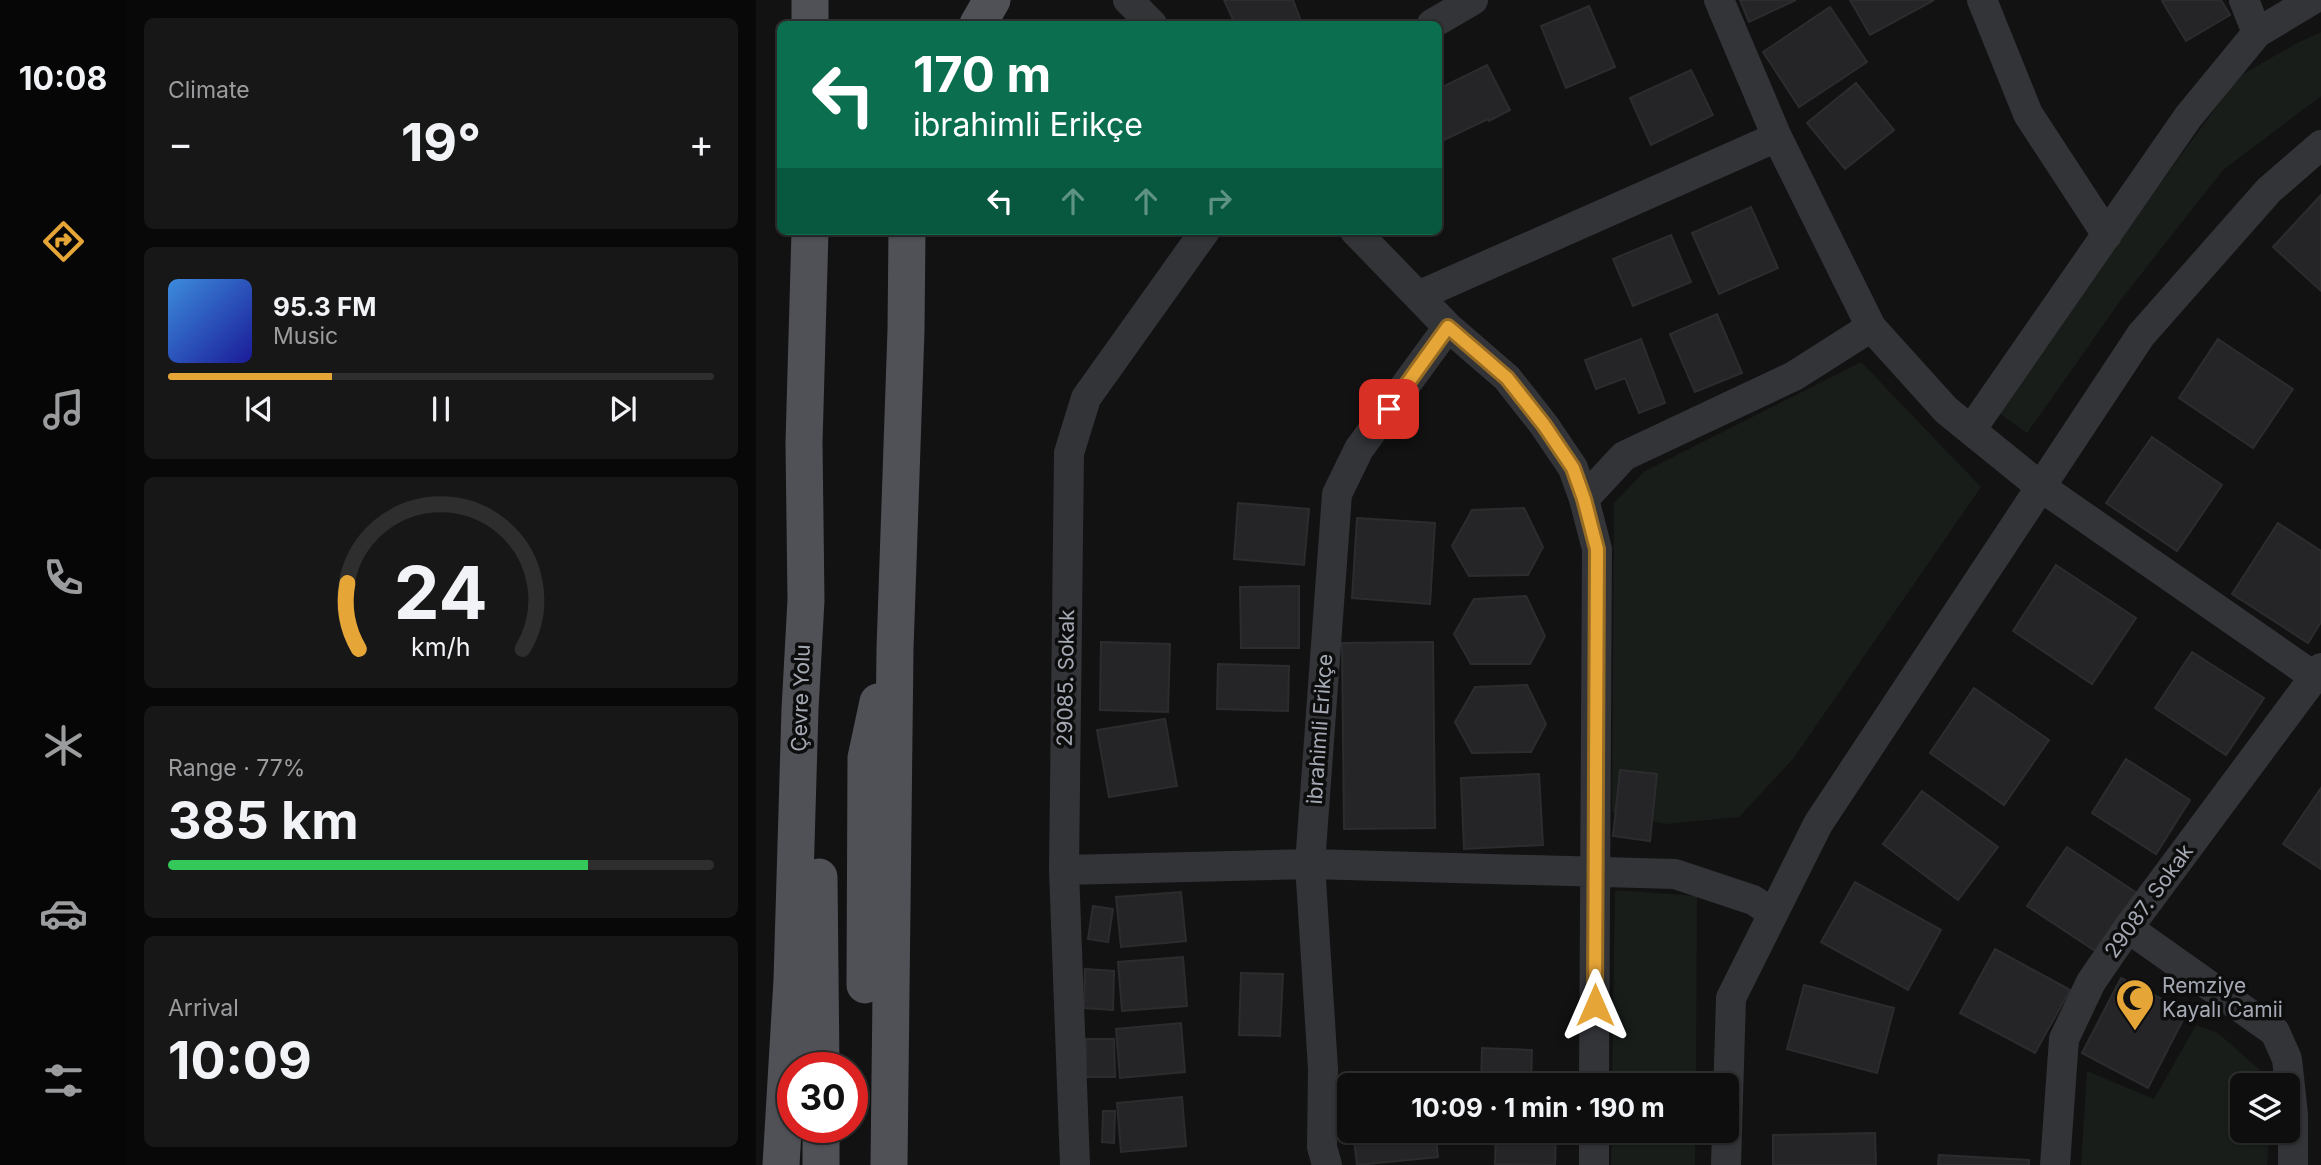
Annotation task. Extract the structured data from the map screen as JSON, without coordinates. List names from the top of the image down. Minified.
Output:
{"streets":{"main road":["Çevre Yolu"],"street":["29085. Sokak","ibrahimli Erikçe","29087. Sokak"]},"places":{"mosque":["Remziye Kayalı Camii"]},"page":{"tabs":"10:08","tile":["Climate",["Range · 77%","385 km"],["Arrival","10:09"]],"turn":["170 m","ibrahimli Erikçe"],"heat":["−","19°","+"],"song":["95.3 FM","Music"],"limit":"30","trip":"10:09 · 1 min · 190 m","gauge":["24","km/h"]}}
